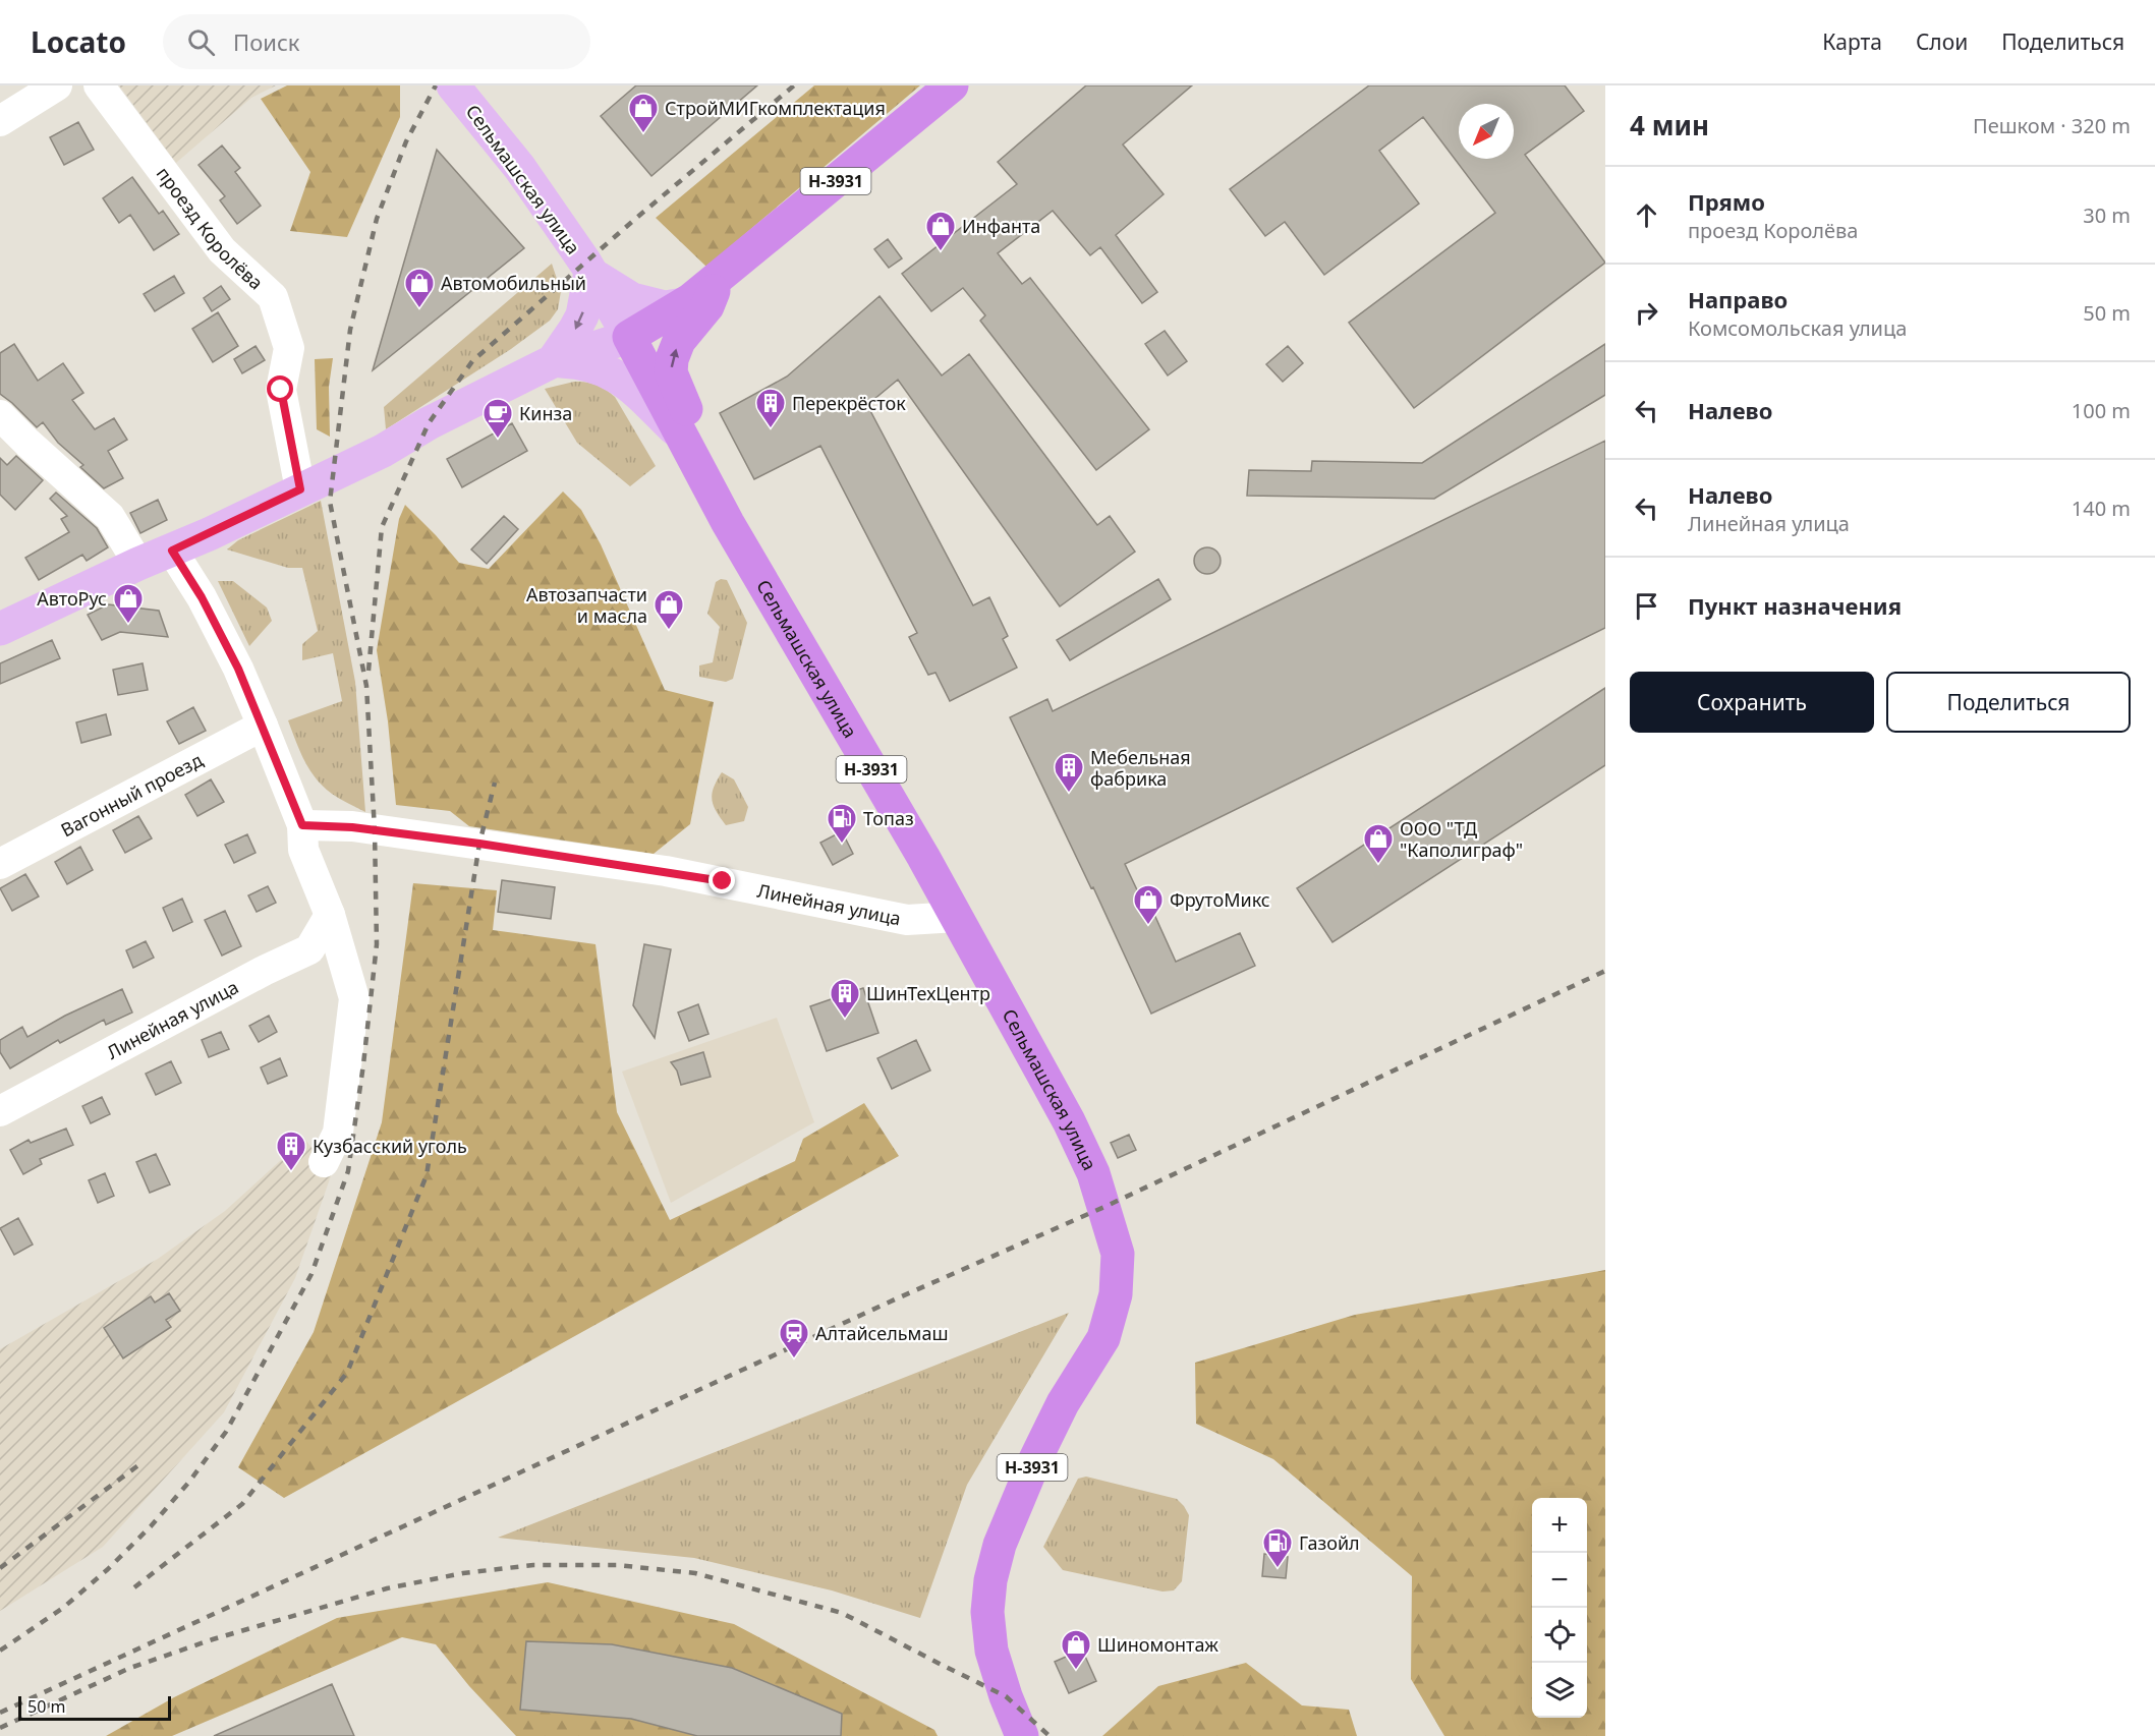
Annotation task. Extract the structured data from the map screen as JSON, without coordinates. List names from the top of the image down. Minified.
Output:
{"streets":{"highway":["Сельмашская улица","Н-3931"],"street":["проезд Королёва","Вагонный проезд","Линейная улица"]},"crossings":[["Сельмашская улица","Н-3931"],["Сельмашская улица","Линейная улица"]],"places":{"shop":["СтройМИГкомплектация","Инфанта","Автомобильный","АвтоРус","Автозапчасти и масла","ООО \"ТД \"Каполиграф\"","ФрутоМикс","Шиномонтаж"],"building":["Перекрёсток","Мебельная фабрика","ШинТехЦентр","Кузбасский уголь"],"cafe":["Кинза"],"fuel station":["Топаз","Газойл"],"station":["Алтайсельмаш"]},"scale_bar":"50 m","north":"bottom left","page":{"header":"Locato","search":"Поиск","nav":["Карта","Слои","Поделиться"],"heading":["4 мин","Пешком · 320 m"],"list":[["Прямо","проезд Королёва","30 m"],["Направо","Комсомольская улица","50 m"],["Налево","100 m"],["Налево","Линейная улица","140 m"],"Пункт назначения"],"buttons":["Сохранить","Поделиться"],"map_buttons":["+","−"],"scale":"50 m"}}
